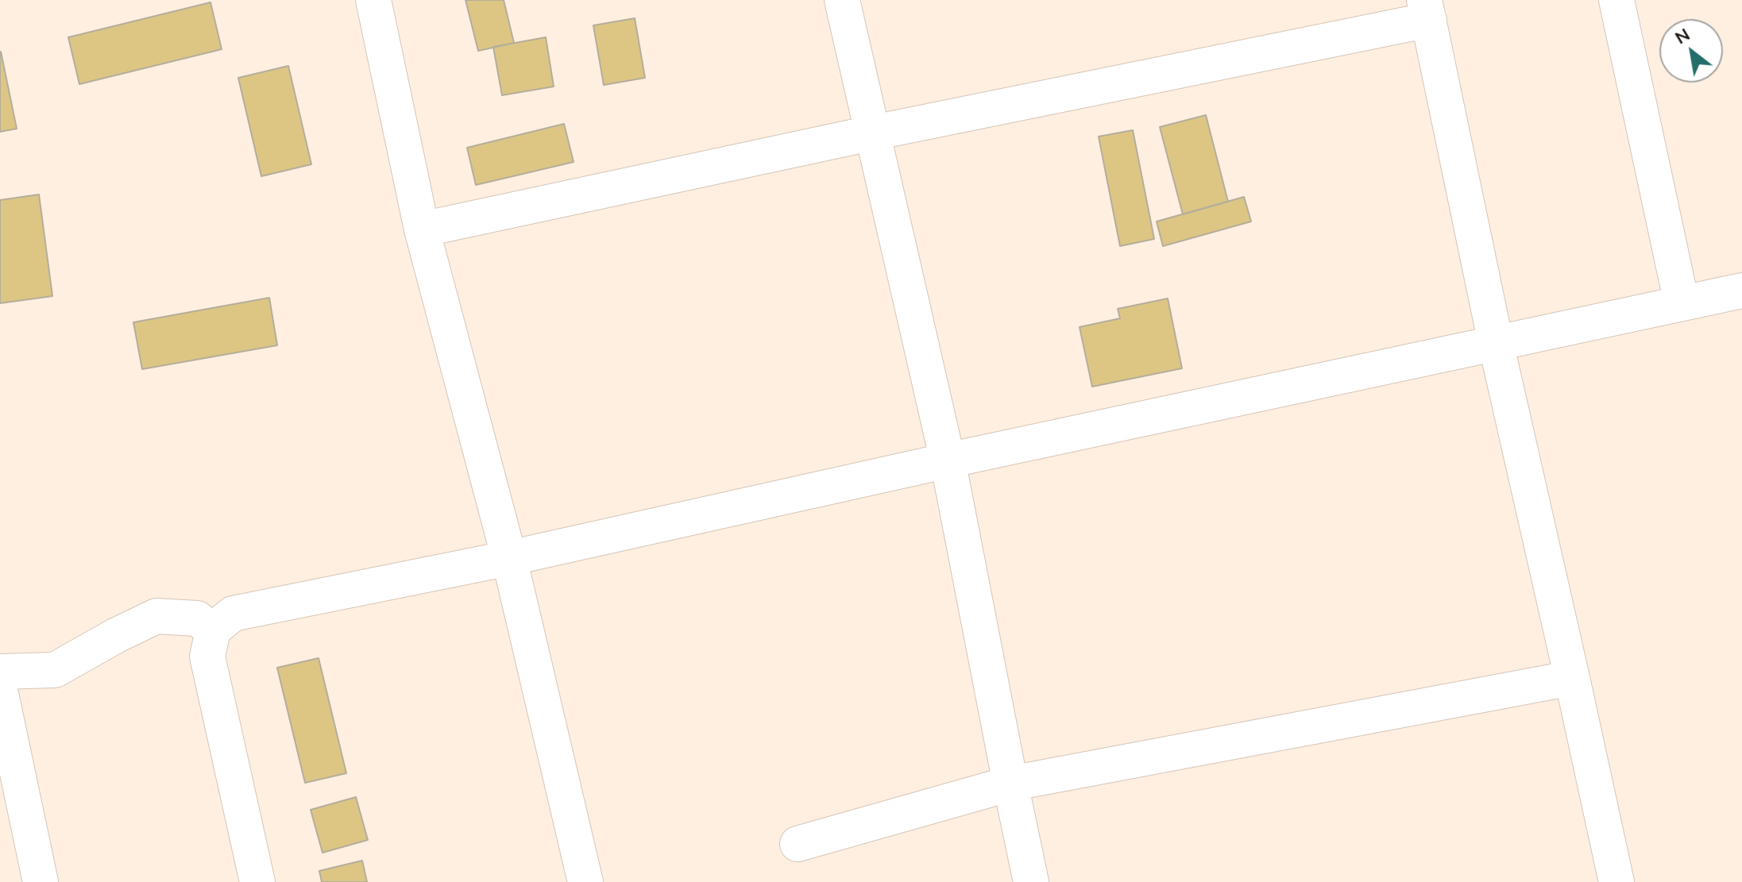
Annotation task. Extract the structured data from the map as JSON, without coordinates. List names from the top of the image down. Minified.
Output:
{"north":"top left"}
